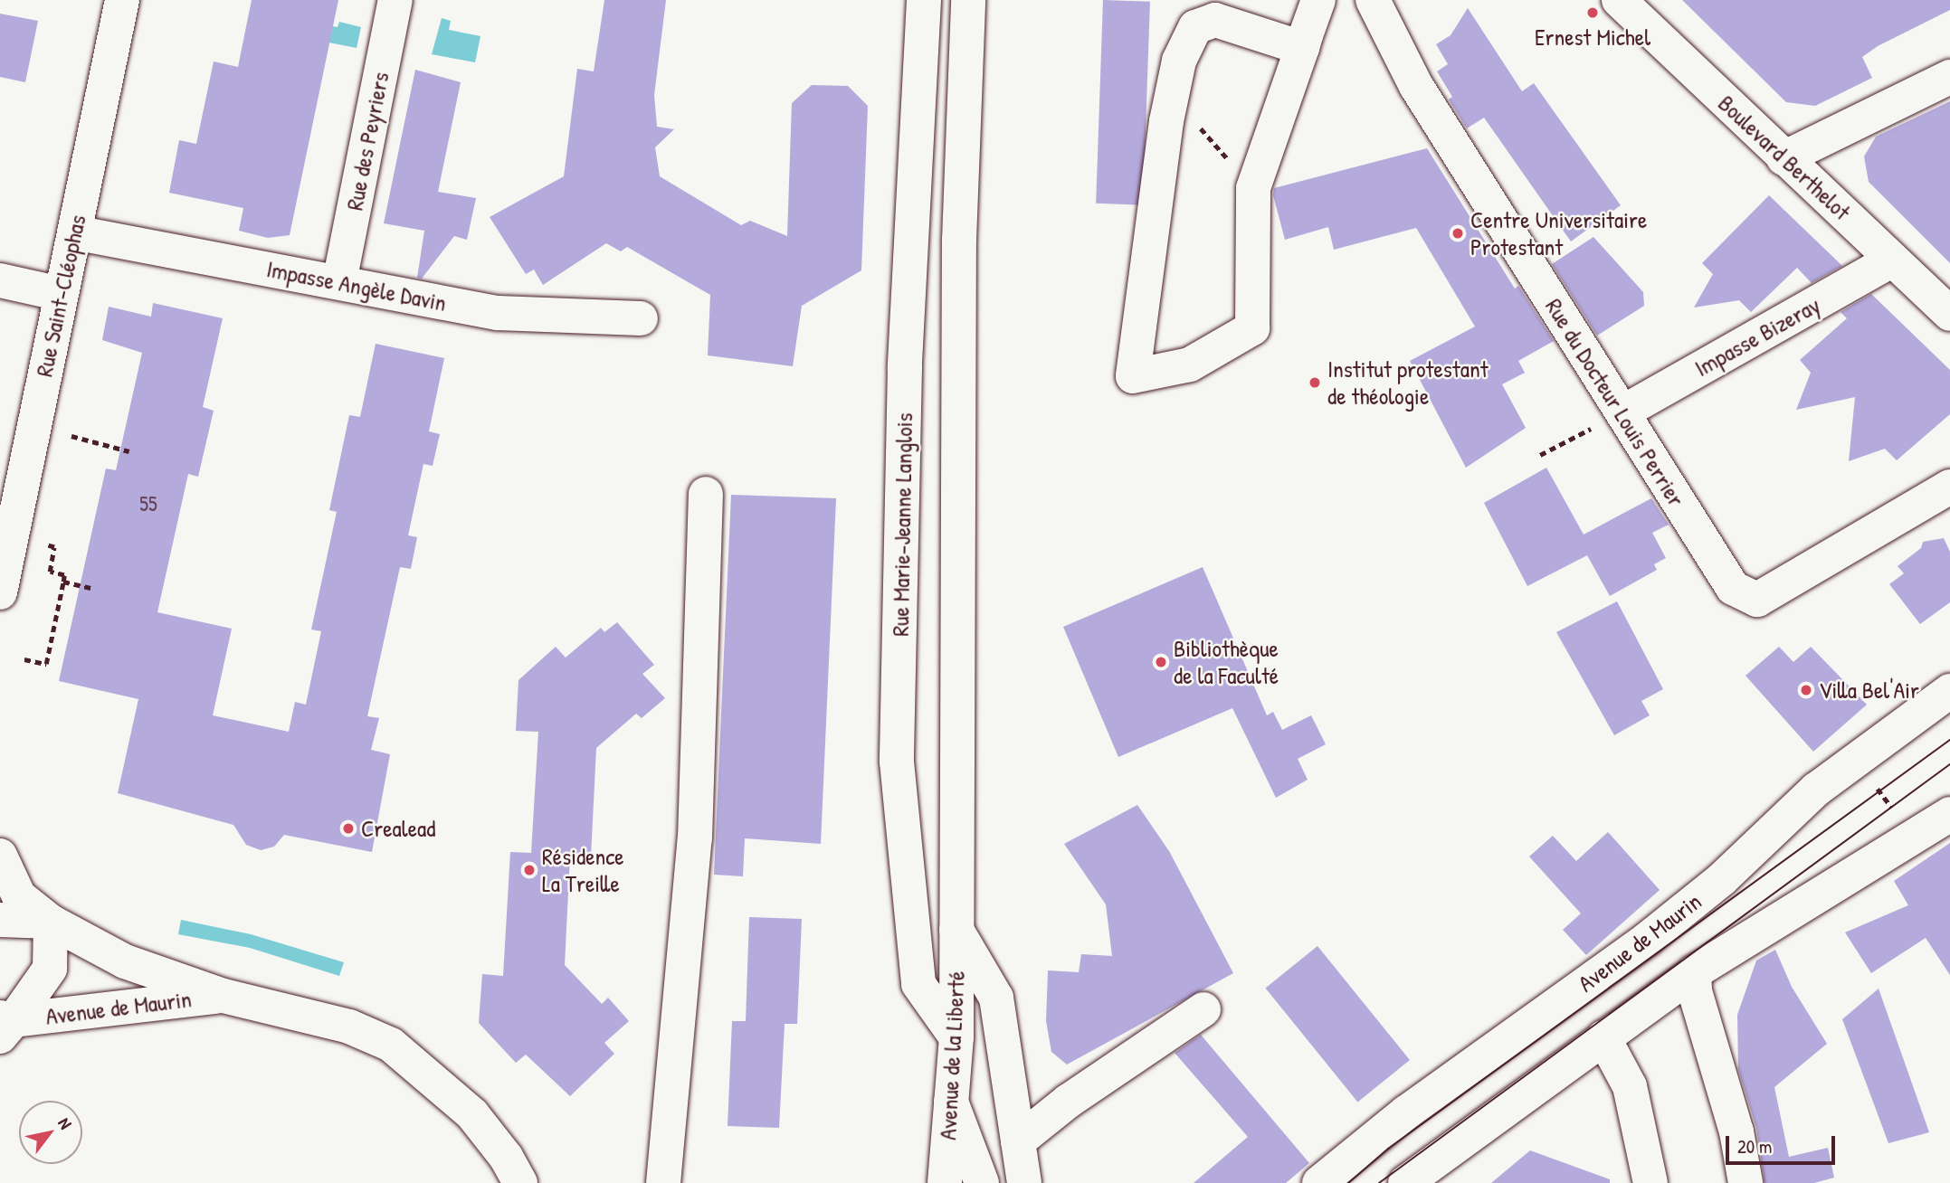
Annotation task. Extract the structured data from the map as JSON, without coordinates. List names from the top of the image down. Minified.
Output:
{"streets":{"street":["Rue des Peyriers","Boulevard Berthelot","Impasse Angèle Davin","Rue Saint-Cléophas","Impasse Bizeray","Rue du Docteur Louis Perrier","Rue Marie-Jeanne Langlois","Avenue de Maurin","Avenue de la Liberté"]},"crossings":[["Rue des Peyriers","Impasse Angèle Davin"],["Boulevard Berthelot","Impasse Bizeray"],["Impasse Angèle Davin","Rue Saint-Cléophas"],["Impasse Bizeray","Rue du Docteur Louis Perrier"],["Rue Marie-Jeanne Langlois","Avenue de la Liberté"]],"places":["Ernest Michel","Centre Universitaire Protestant","Institut protestant de théologie","Bibliothèque de la Faculté","Villa Bel'Air","Crealead","Résidence La Treille"],"house_numbers":["55"],"scale_bar":"20 m","north":"top right"}
